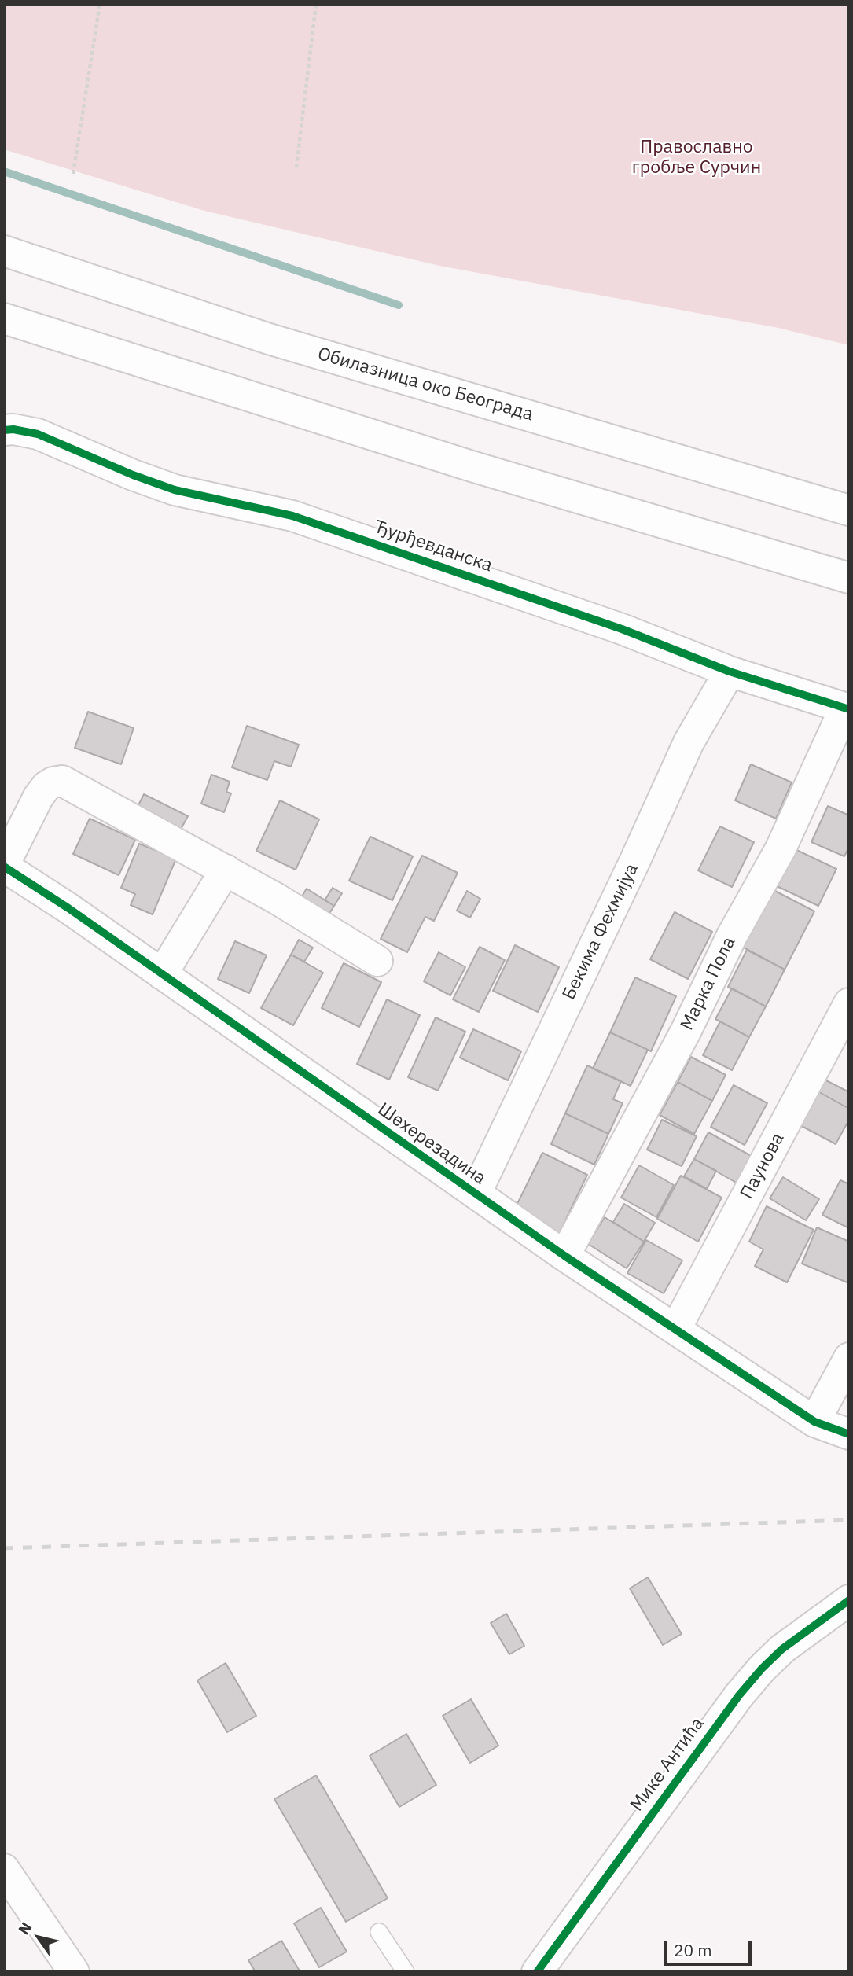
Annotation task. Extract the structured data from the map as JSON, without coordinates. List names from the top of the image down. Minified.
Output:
{"streets":{"main road":["Обилазница око Београда","Ђурђевданска","Бекима Фехмијуа","Марка Пола","Шехерезадина","Паунова","Мике Антића"]},"crossings":[["Ђурђевданска","Бекима Фехмијуа"],["Ђурђевданска","Марка Пола"],["Бекима Фехмијуа","Шехерезадина"],["Марка Пола","Шехерезадина"],["Шехерезадина","Паунова"]],"parks":["Православно гробље Сурчин"],"scale_bar":"20 m","north":"top left"}
